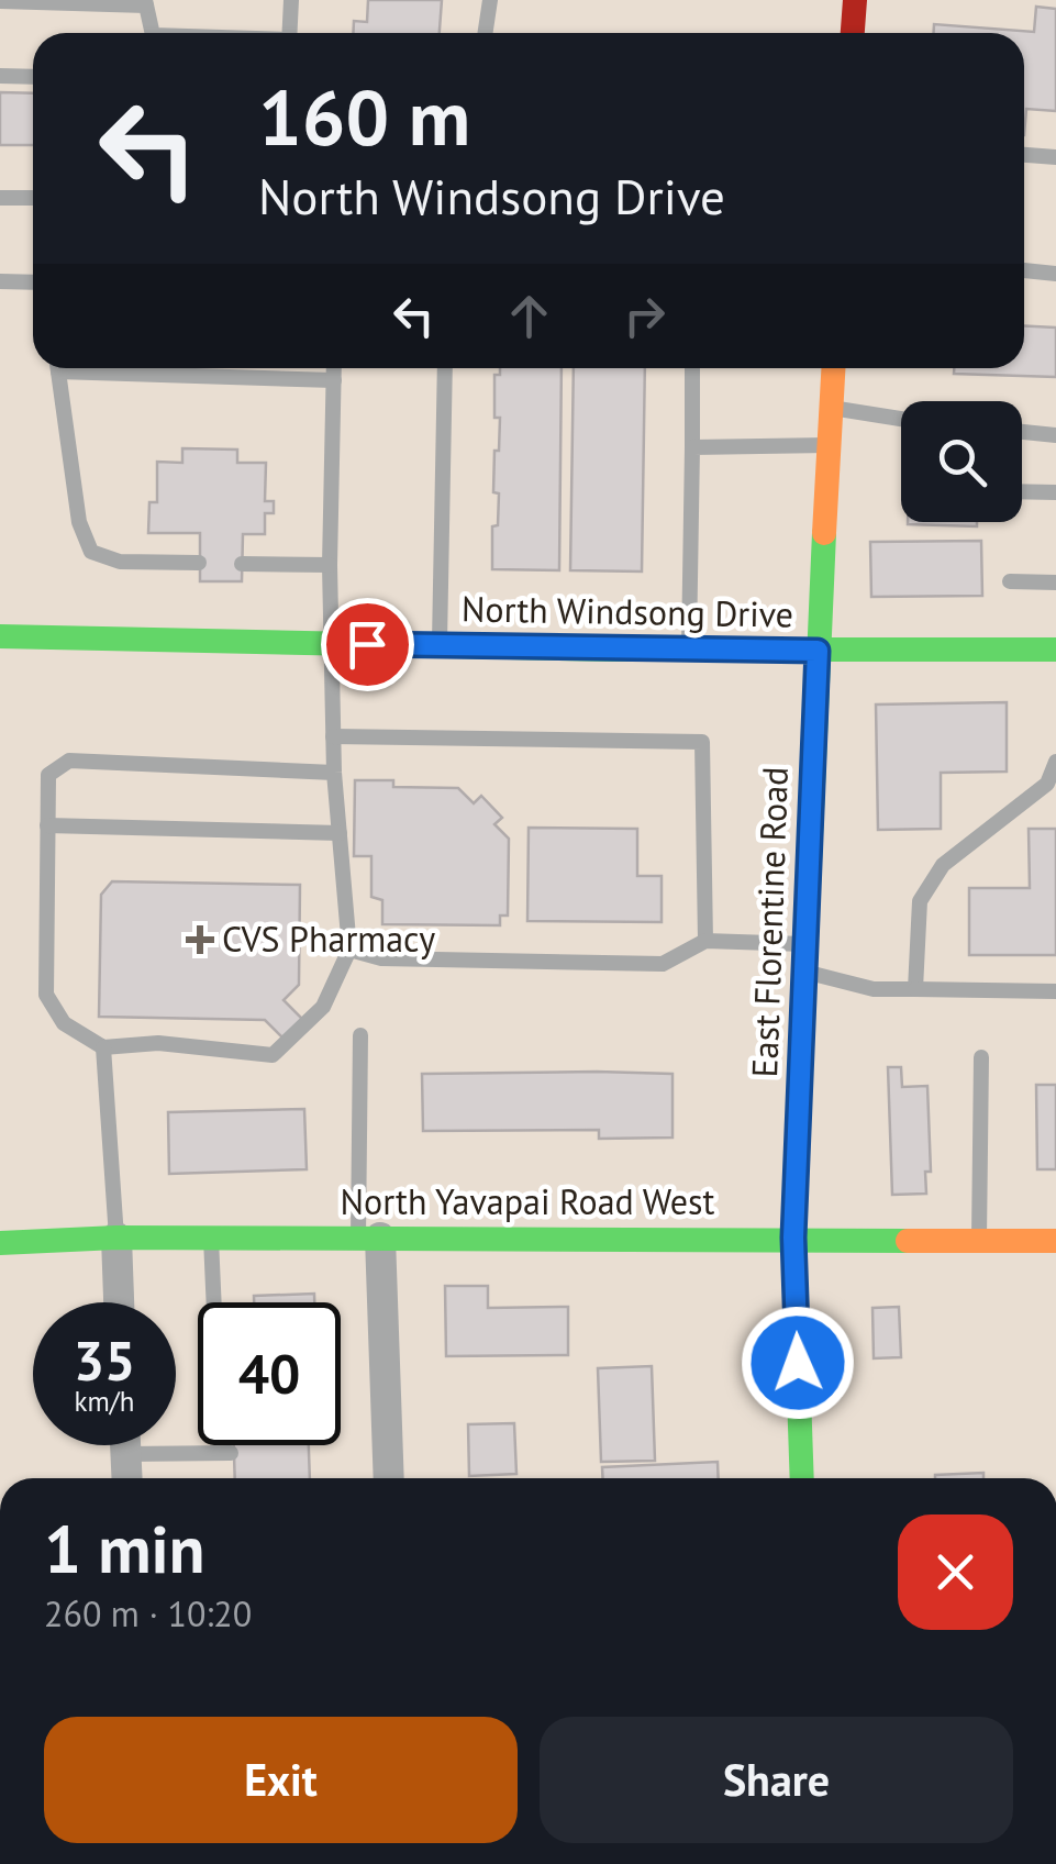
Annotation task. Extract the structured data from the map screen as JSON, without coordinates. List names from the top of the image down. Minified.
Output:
{"streets":{"street":["North Windsong Drive","East Florentine Road","North Yavapai Road West"]},"crossings":[["North Windsong Drive","East Florentine Road"],["East Florentine Road","North Yavapai Road West"]],"places":{"health":["CVS Pharmacy"]},"page":{"turn":["160 m","North Windsong Drive"],"speed":"35 km/h","limit":"40","heading":["1 min","260 m · 10:20"],"buttons":["Exit","Share"]}}
